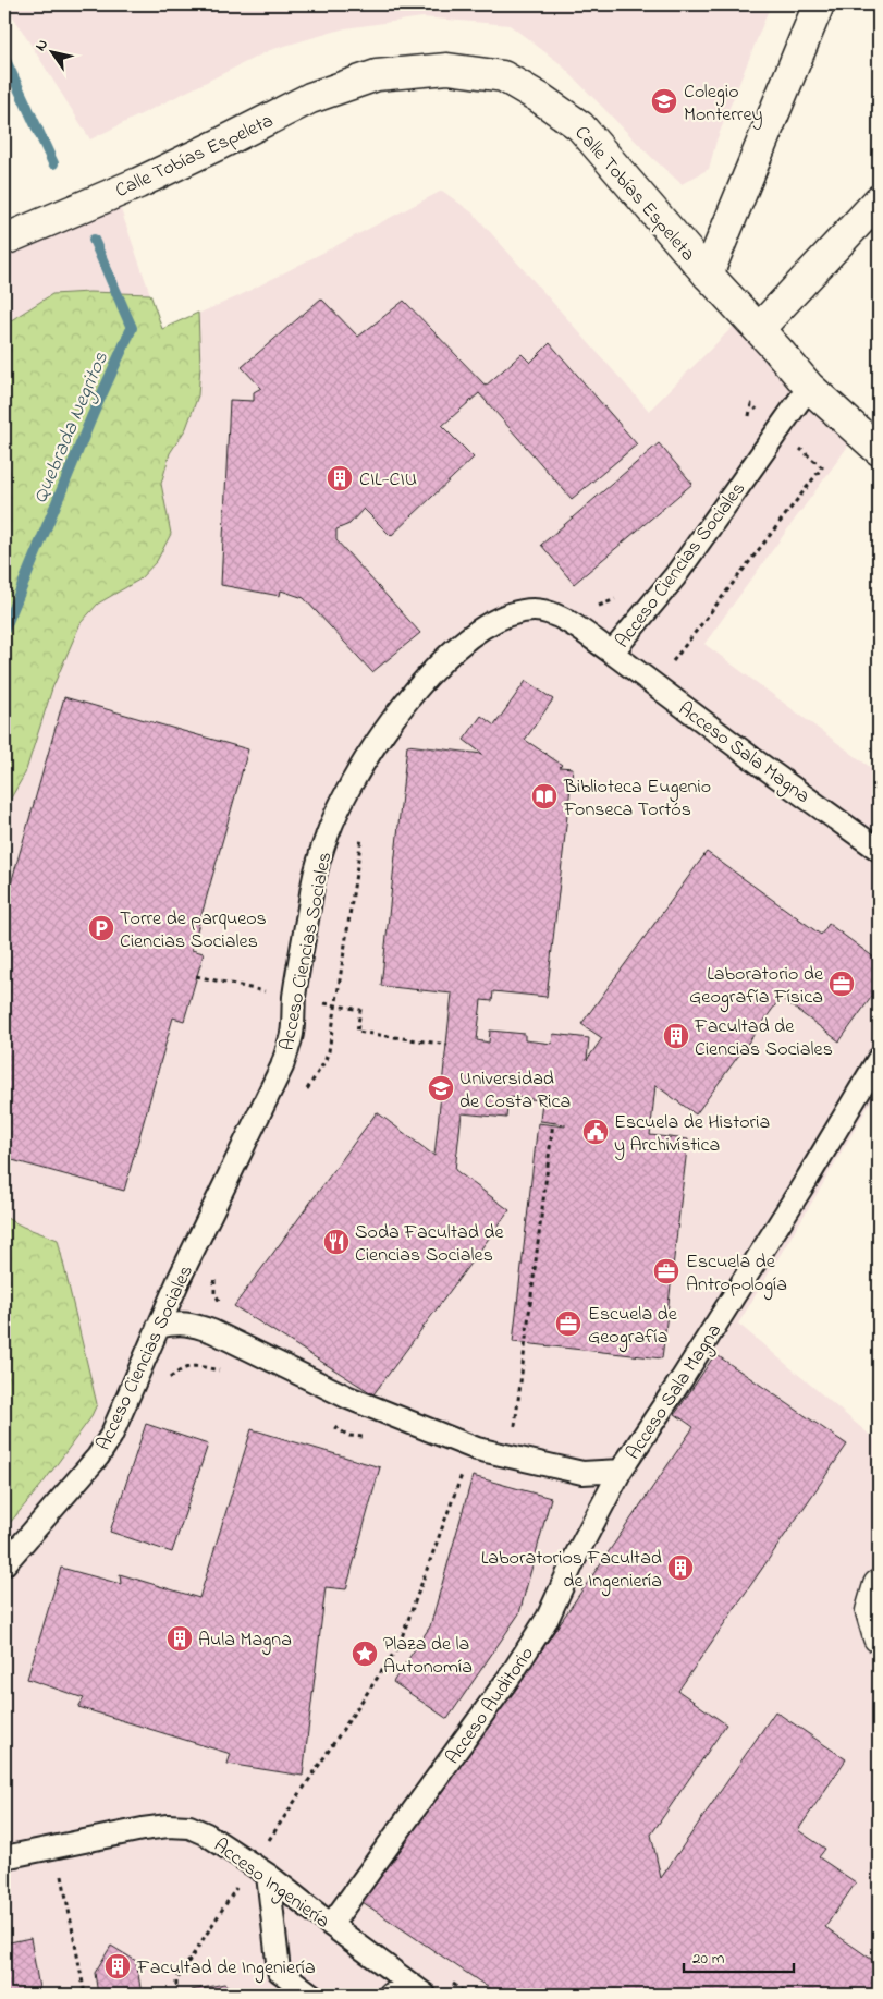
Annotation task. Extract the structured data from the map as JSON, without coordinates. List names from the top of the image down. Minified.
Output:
{"streets":{"street":["Calle Tobías Espeleta"],"lane":["Acceso Ciencias Sociales","Acceso Sala Magna","Acceso Auditorio","Acceso Ingeniería"]},"crossings":[["Calle Tobías Espeleta","Acceso Ciencias Sociales"],["Acceso Ciencias Sociales","Acceso Sala Magna"],["Acceso Sala Magna","Acceso Auditorio"],["Acceso Auditorio","Acceso Ingeniería"]],"water":["Quebrada Negritos"],"places":{"school or university":["Colegio Monterrey","Universidad de Costa Rica"],"building":["CIL-CIU","Facultad de Ciencias Sociales","Laboratorios Facultad de Ingeniería","Aula Magna","Facultad de Ingeniería"],"library":["Biblioteca Eugenio Fonseca Tortós"],"parking":["Torre de parqueos Ciencias Sociales"],"office":["Laboratorio de Geografía Física","Escuela de Antropología","Escuela de Geografía"],"public building":["Escuela de Historia y Archivística"],"restaurant":["Soda Facultad de Ciencias Sociales"],"place":["Plaza de la Autonomía"]},"scale_bar":"20 m","north":"top left"}
